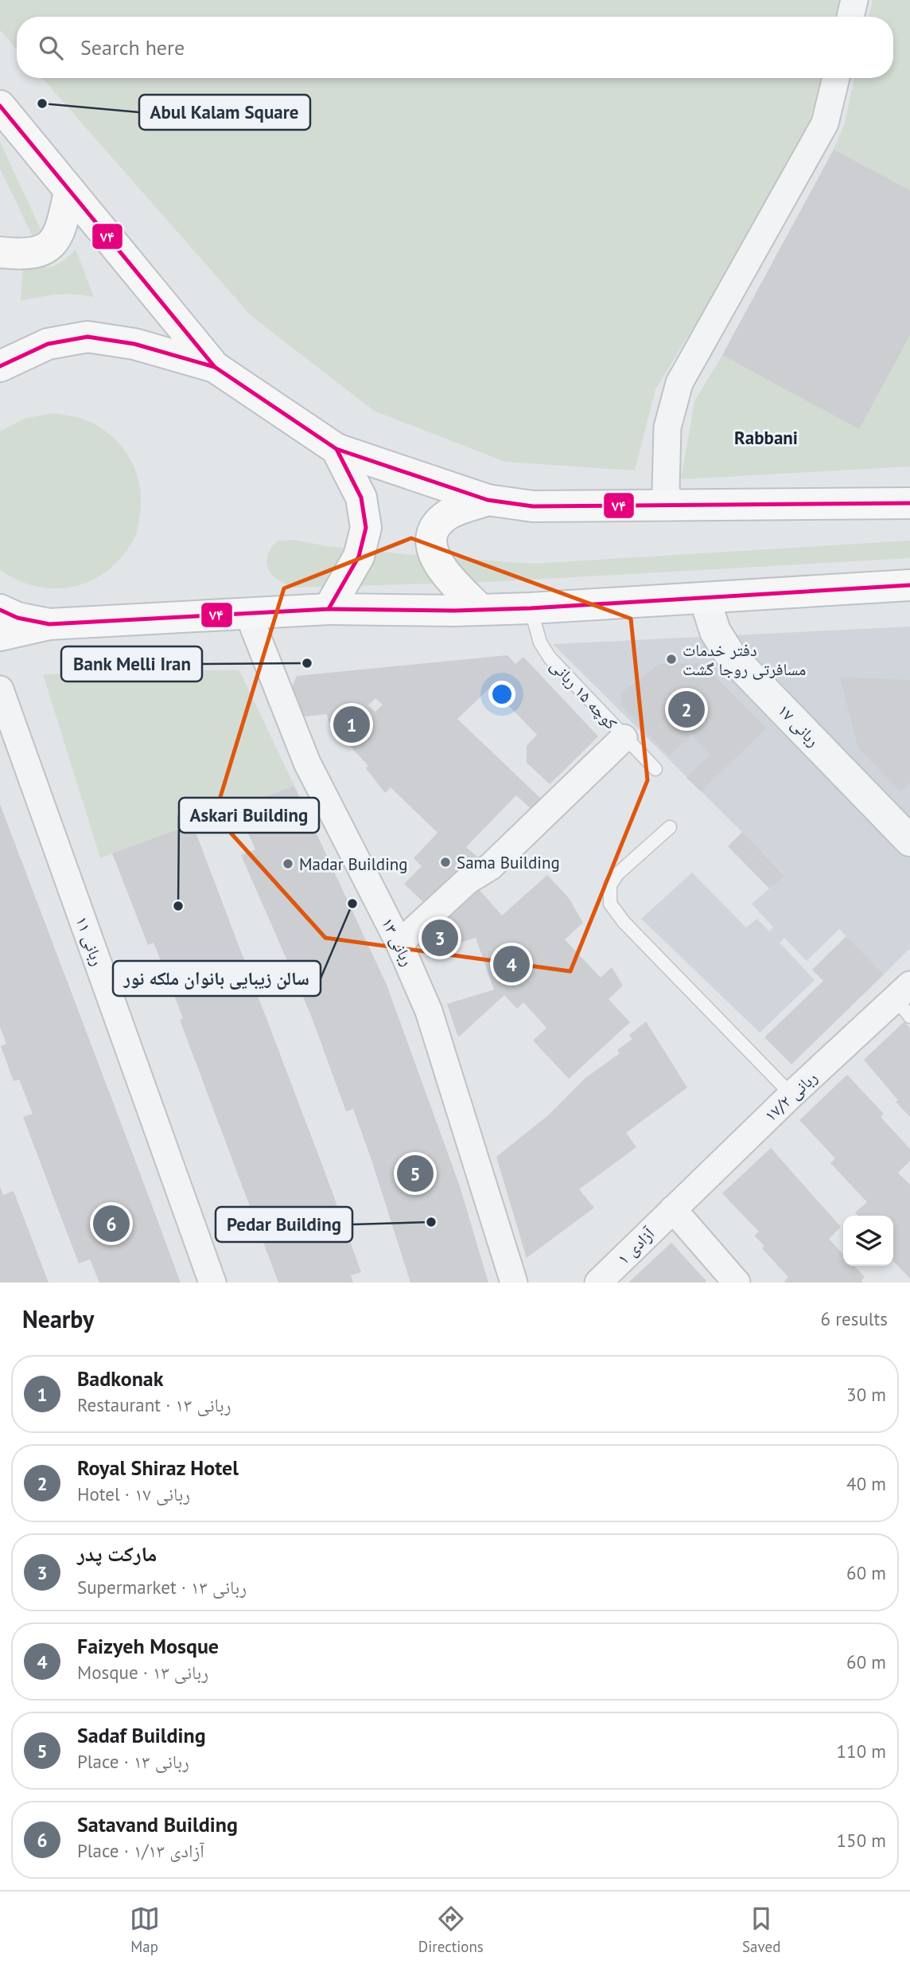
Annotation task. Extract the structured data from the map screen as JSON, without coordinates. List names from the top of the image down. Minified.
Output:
{"streets":{"street":["ربانی ۱۷","ربانی ۱۱","ربانی ۱۳","ربانی ۱۷/۲","آزادی ۱"],"lane":["کوچه ۱۵ ربانی"]},"crossings":[["ربانی ۱۷/۲","آزادی ۱"]],"districts":["Rabbani"],"places":["Abul Kalam Square","دفتر خدمات مسافرتی روجا گشت","Bank Melli Iran","Sama Building","Madar Building","سالن زیبایی بانوان ملکه نور","Askari Building","Pedar Building"],"lines":["transit line ۷۴"],"page":{"search":"Search here","pins":["2","1","3","4","5","6"],"heading":["Nearby","6 results"],"list":[{"mark":"1","name":"Badkonak","note":"Restaurant · ربانی ۱۳","value":"30 m"},{"mark":"2","name":"Royal Shiraz Hotel","note":"Hotel · ربانی ۱۷","value":"40 m"},{"mark":"3","name":"مارکت پدر","note":"Supermarket · ربانی ۱۳","value":"60 m"},{"mark":"4","name":"Faizyeh Mosque","note":"Mosque · ربانی ۱۳","value":"60 m"},{"mark":"5","name":"Sadaf Building","note":"Place · ربانی ۱۳","value":"110 m"},{"mark":"6","name":"Satavand Building","note":"Place · آزادی ۱/۱۳","value":"150 m"}],"nav":["Map","Directions","Saved"]}}
